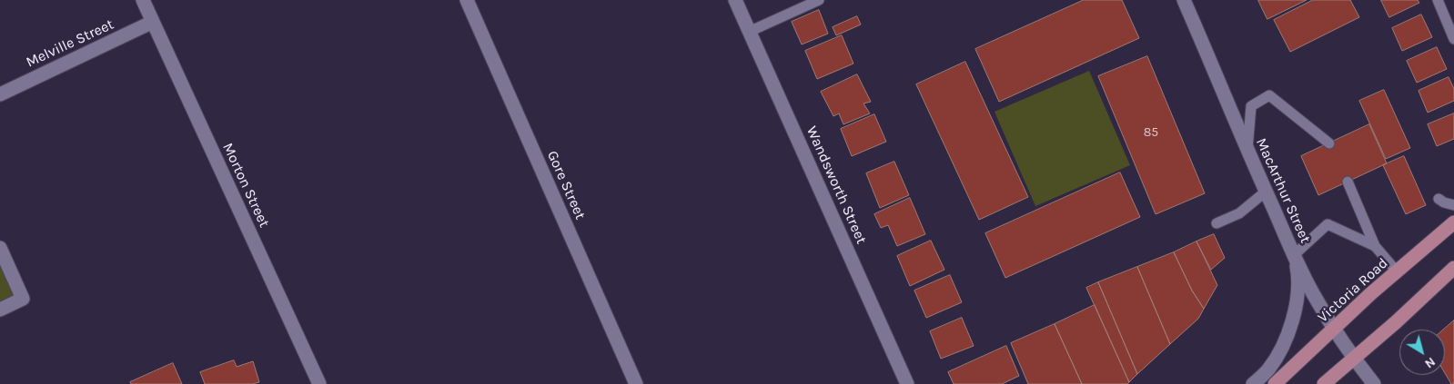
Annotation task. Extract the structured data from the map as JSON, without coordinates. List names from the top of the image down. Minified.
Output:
{"streets":{"main road":["Victoria Road"],"street":["Melville Street","Morton Street","Gore Street","Wandsworth Street","MacArthur Street"]},"crossings":[["Melville Street","Morton Street"],["MacArthur Street","Victoria Road"]],"house_numbers":["85"],"north":"bottom right"}
